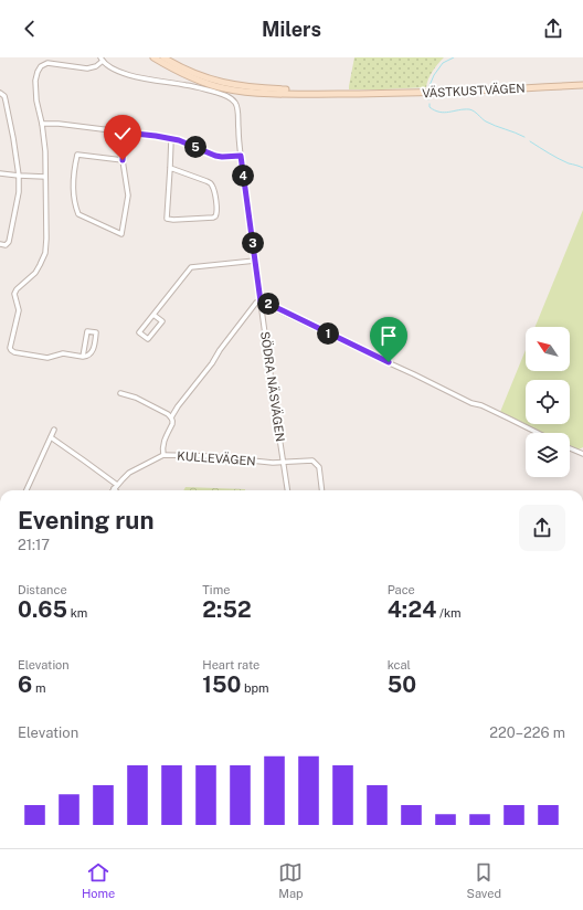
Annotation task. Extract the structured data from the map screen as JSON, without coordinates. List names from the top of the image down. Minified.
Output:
{"streets":{"main road":["VÄSTKUSTVÄGEN"],"street":["SÖDRA NÄSVÄGEN","KULLEVÄGEN"]},"crossings":[["SÖDRA NÄSVÄGEN","KULLEVÄGEN"]],"north":"top left","page":{"header":"Milers","pins":["5","4","3","2","1"],"heading":["Evening run","21:17"],"stats":[["Distance","0.65 km"],["Time","2:52"],["Pace","4:24 /km"],["Elevation","6 m"],["Heart rate","150 bpm"],["kcal","50"]],"chart":["Elevation","220–226 m"],"tabs":["Home","Map","Saved"]}}
